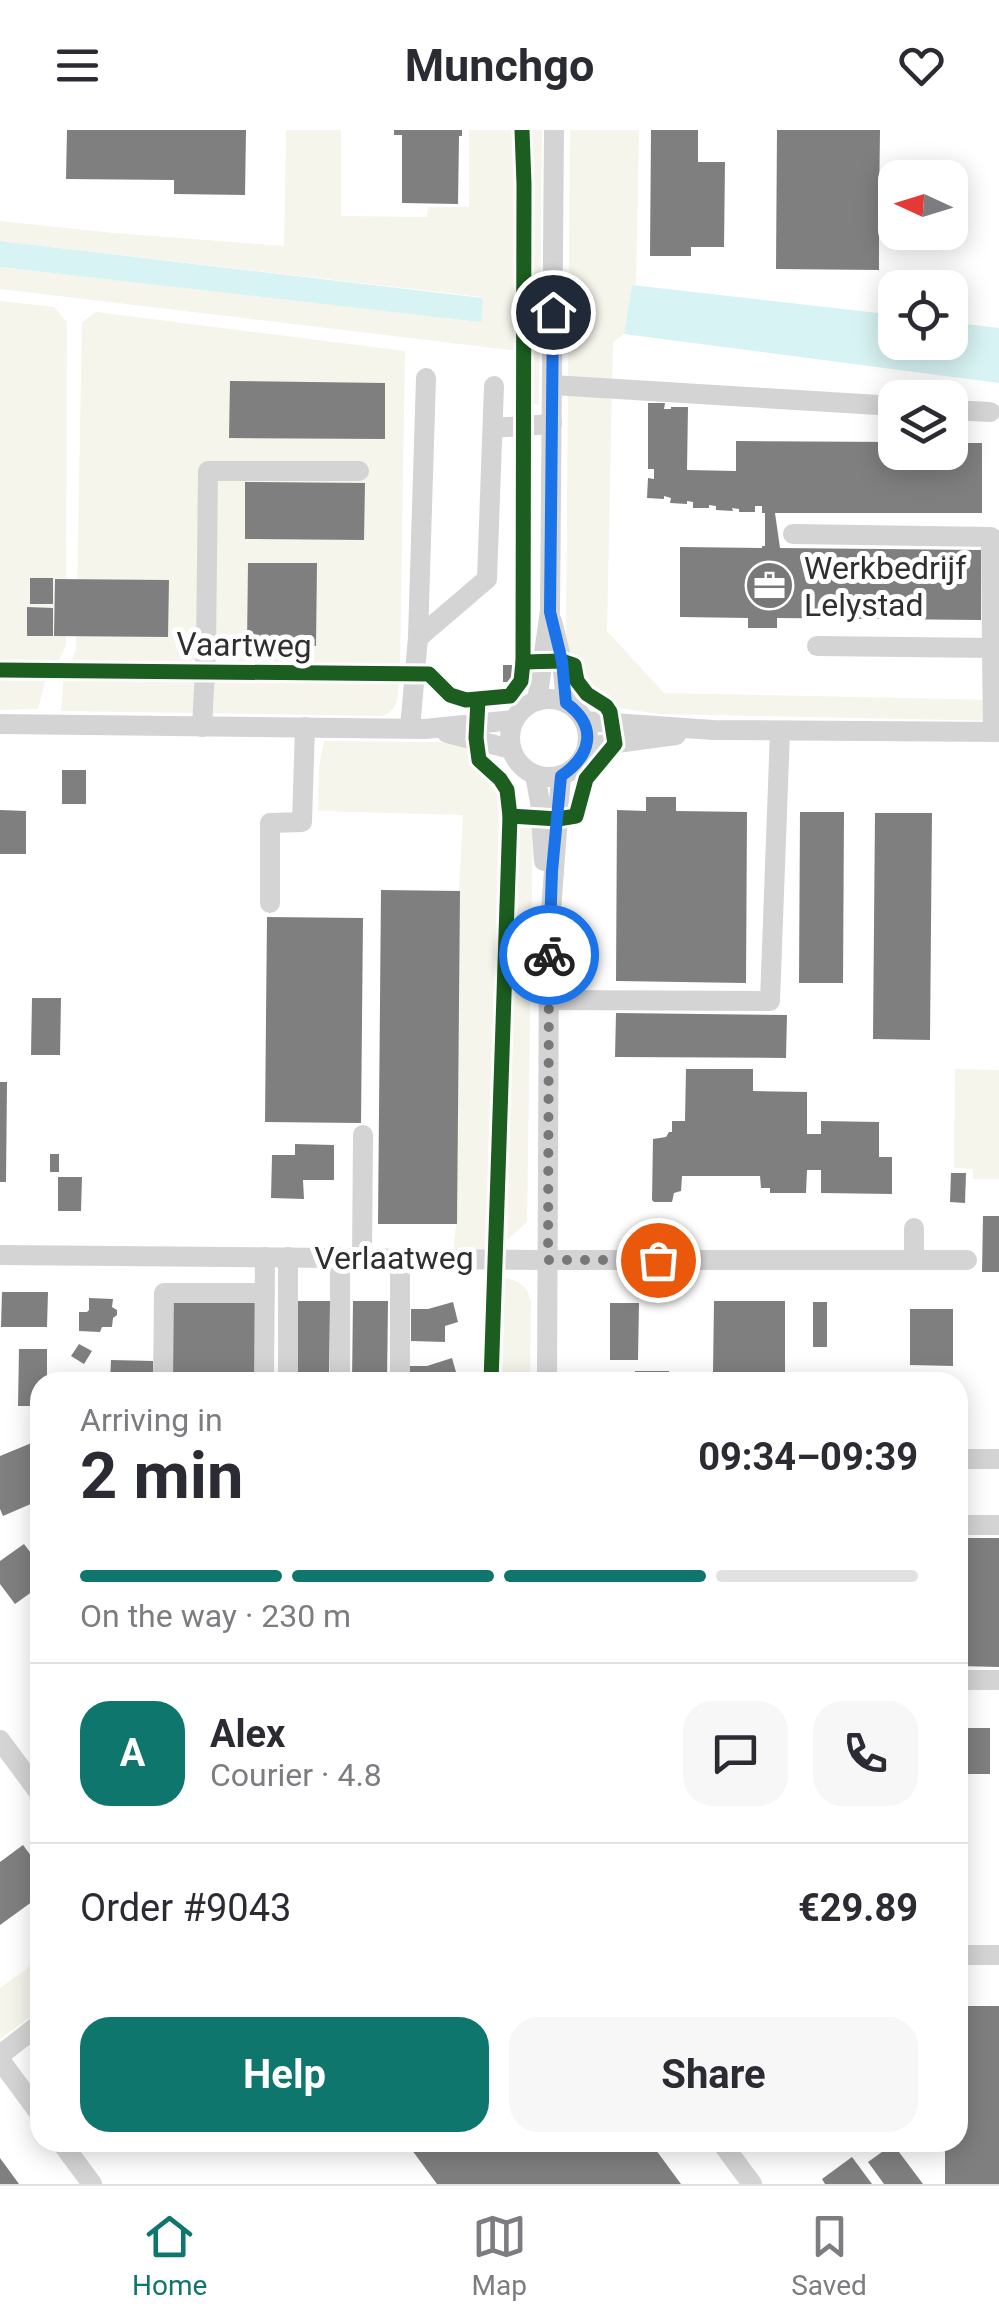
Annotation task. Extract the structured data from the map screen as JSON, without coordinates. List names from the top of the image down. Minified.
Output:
{"streets":{"street":["Verlaatweg"],"cycle path":["Vaartweg"]},"places":{"office":["Werkbedrijf Lelystad"]},"north":"left","page":{"header":"Munchgo","heading":["2 min","Arriving in","09:34–09:39"],"panel":["Alex","Courier · 4.8","Order #9043","€29.89"],"bar":"On the way · 230 m","round":"A","buttons":["Help","Share"],"tabs":["Home","Map","Saved"]}}
